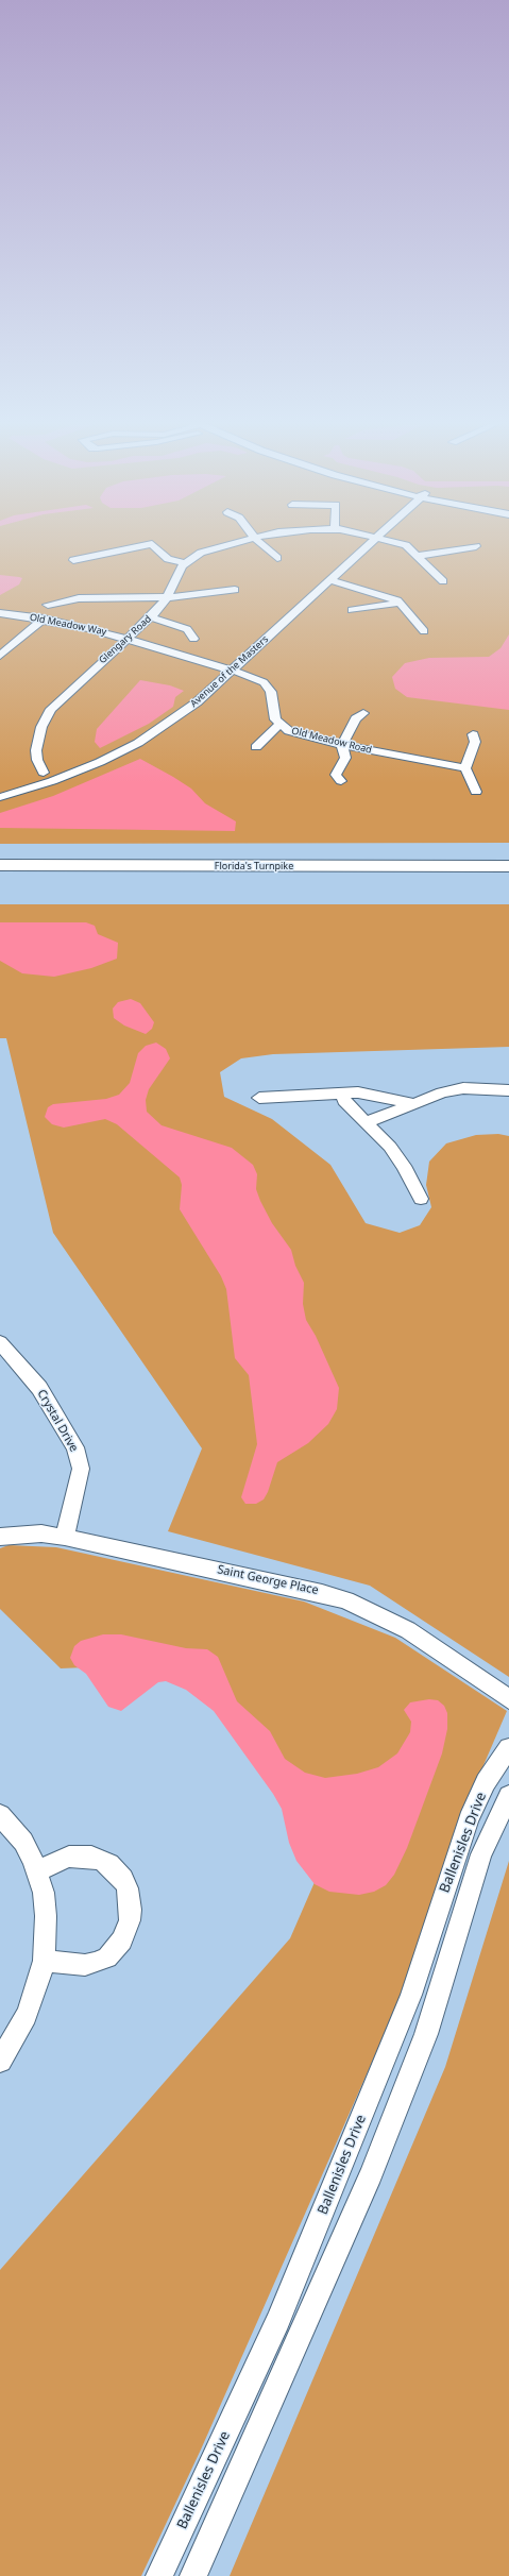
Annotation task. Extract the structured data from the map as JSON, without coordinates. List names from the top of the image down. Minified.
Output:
{"streets":{"highway":["Florida's Turnpike"],"street":["Old Meadow Way","Glengary Road","Avenue of the Masters","Old Meadow Road","Crystal Drive","Saint George Place","Ballenisles Drive"]},"crossings":[["Old Meadow Way","Glengary Road"],["Old Meadow Way","Avenue of the Masters"],["Old Meadow Way","Old Meadow Road"],["Avenue of the Masters","Old Meadow Road"],["Crystal Drive","Saint George Place"]]}
